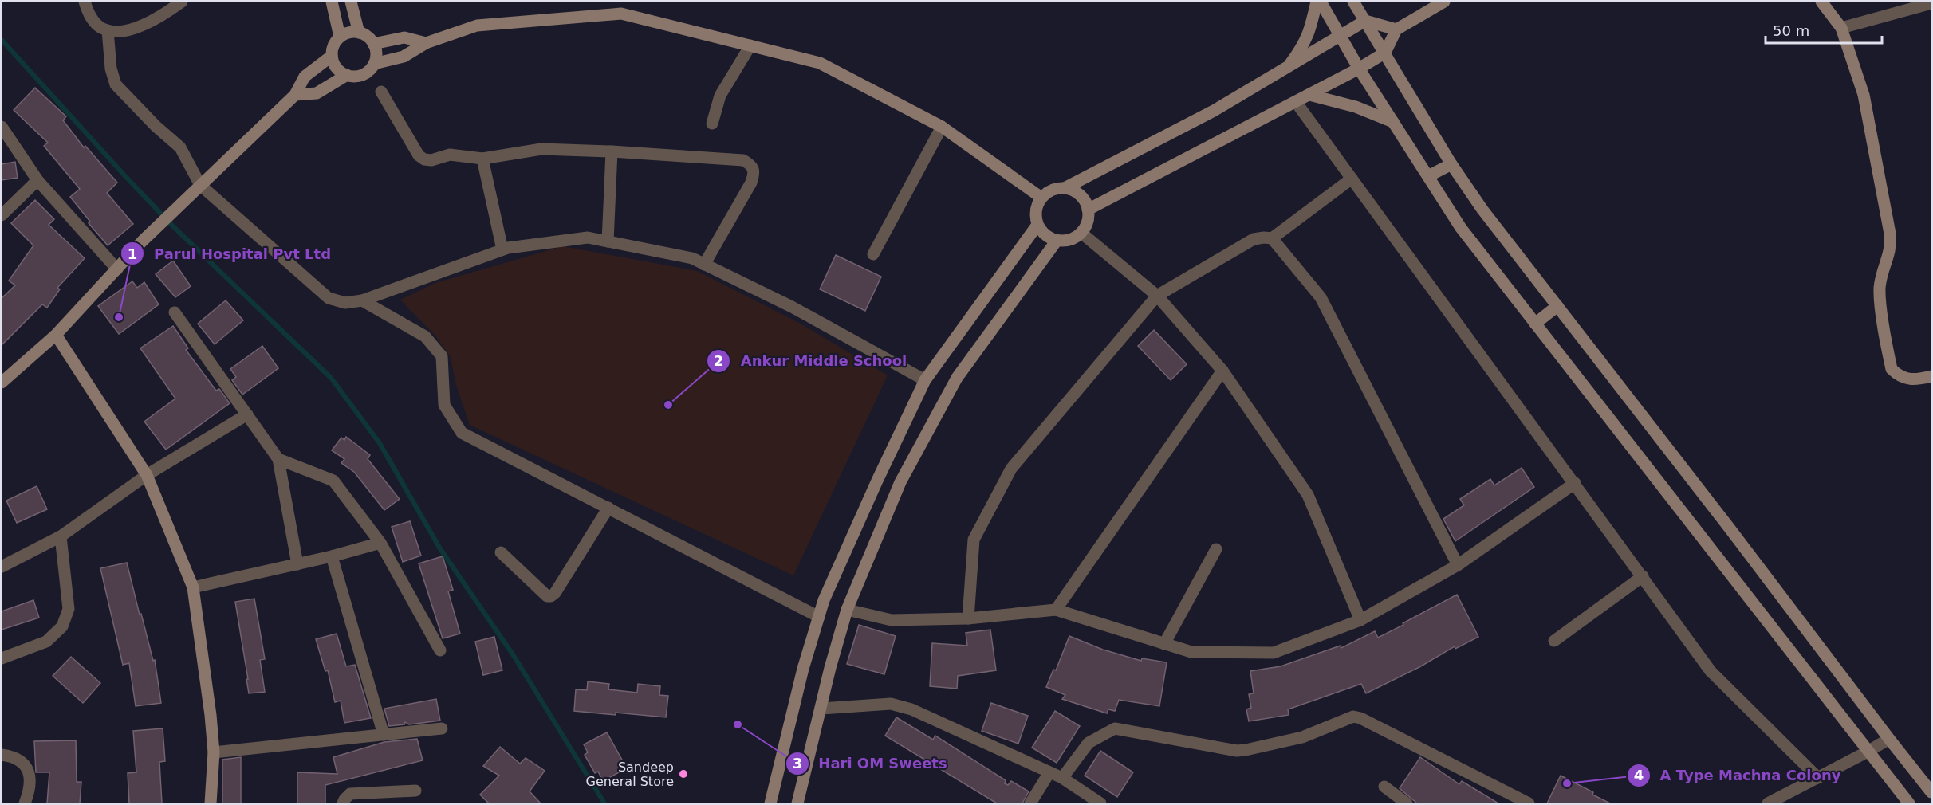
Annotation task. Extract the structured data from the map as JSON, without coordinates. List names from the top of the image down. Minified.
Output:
{"places":["Parul Hospital Pvt Ltd","Ankur Middle School","Hari OM Sweets","Sandeep General Store","A Type Machna Colony"],"scale_bar":"50 m"}
